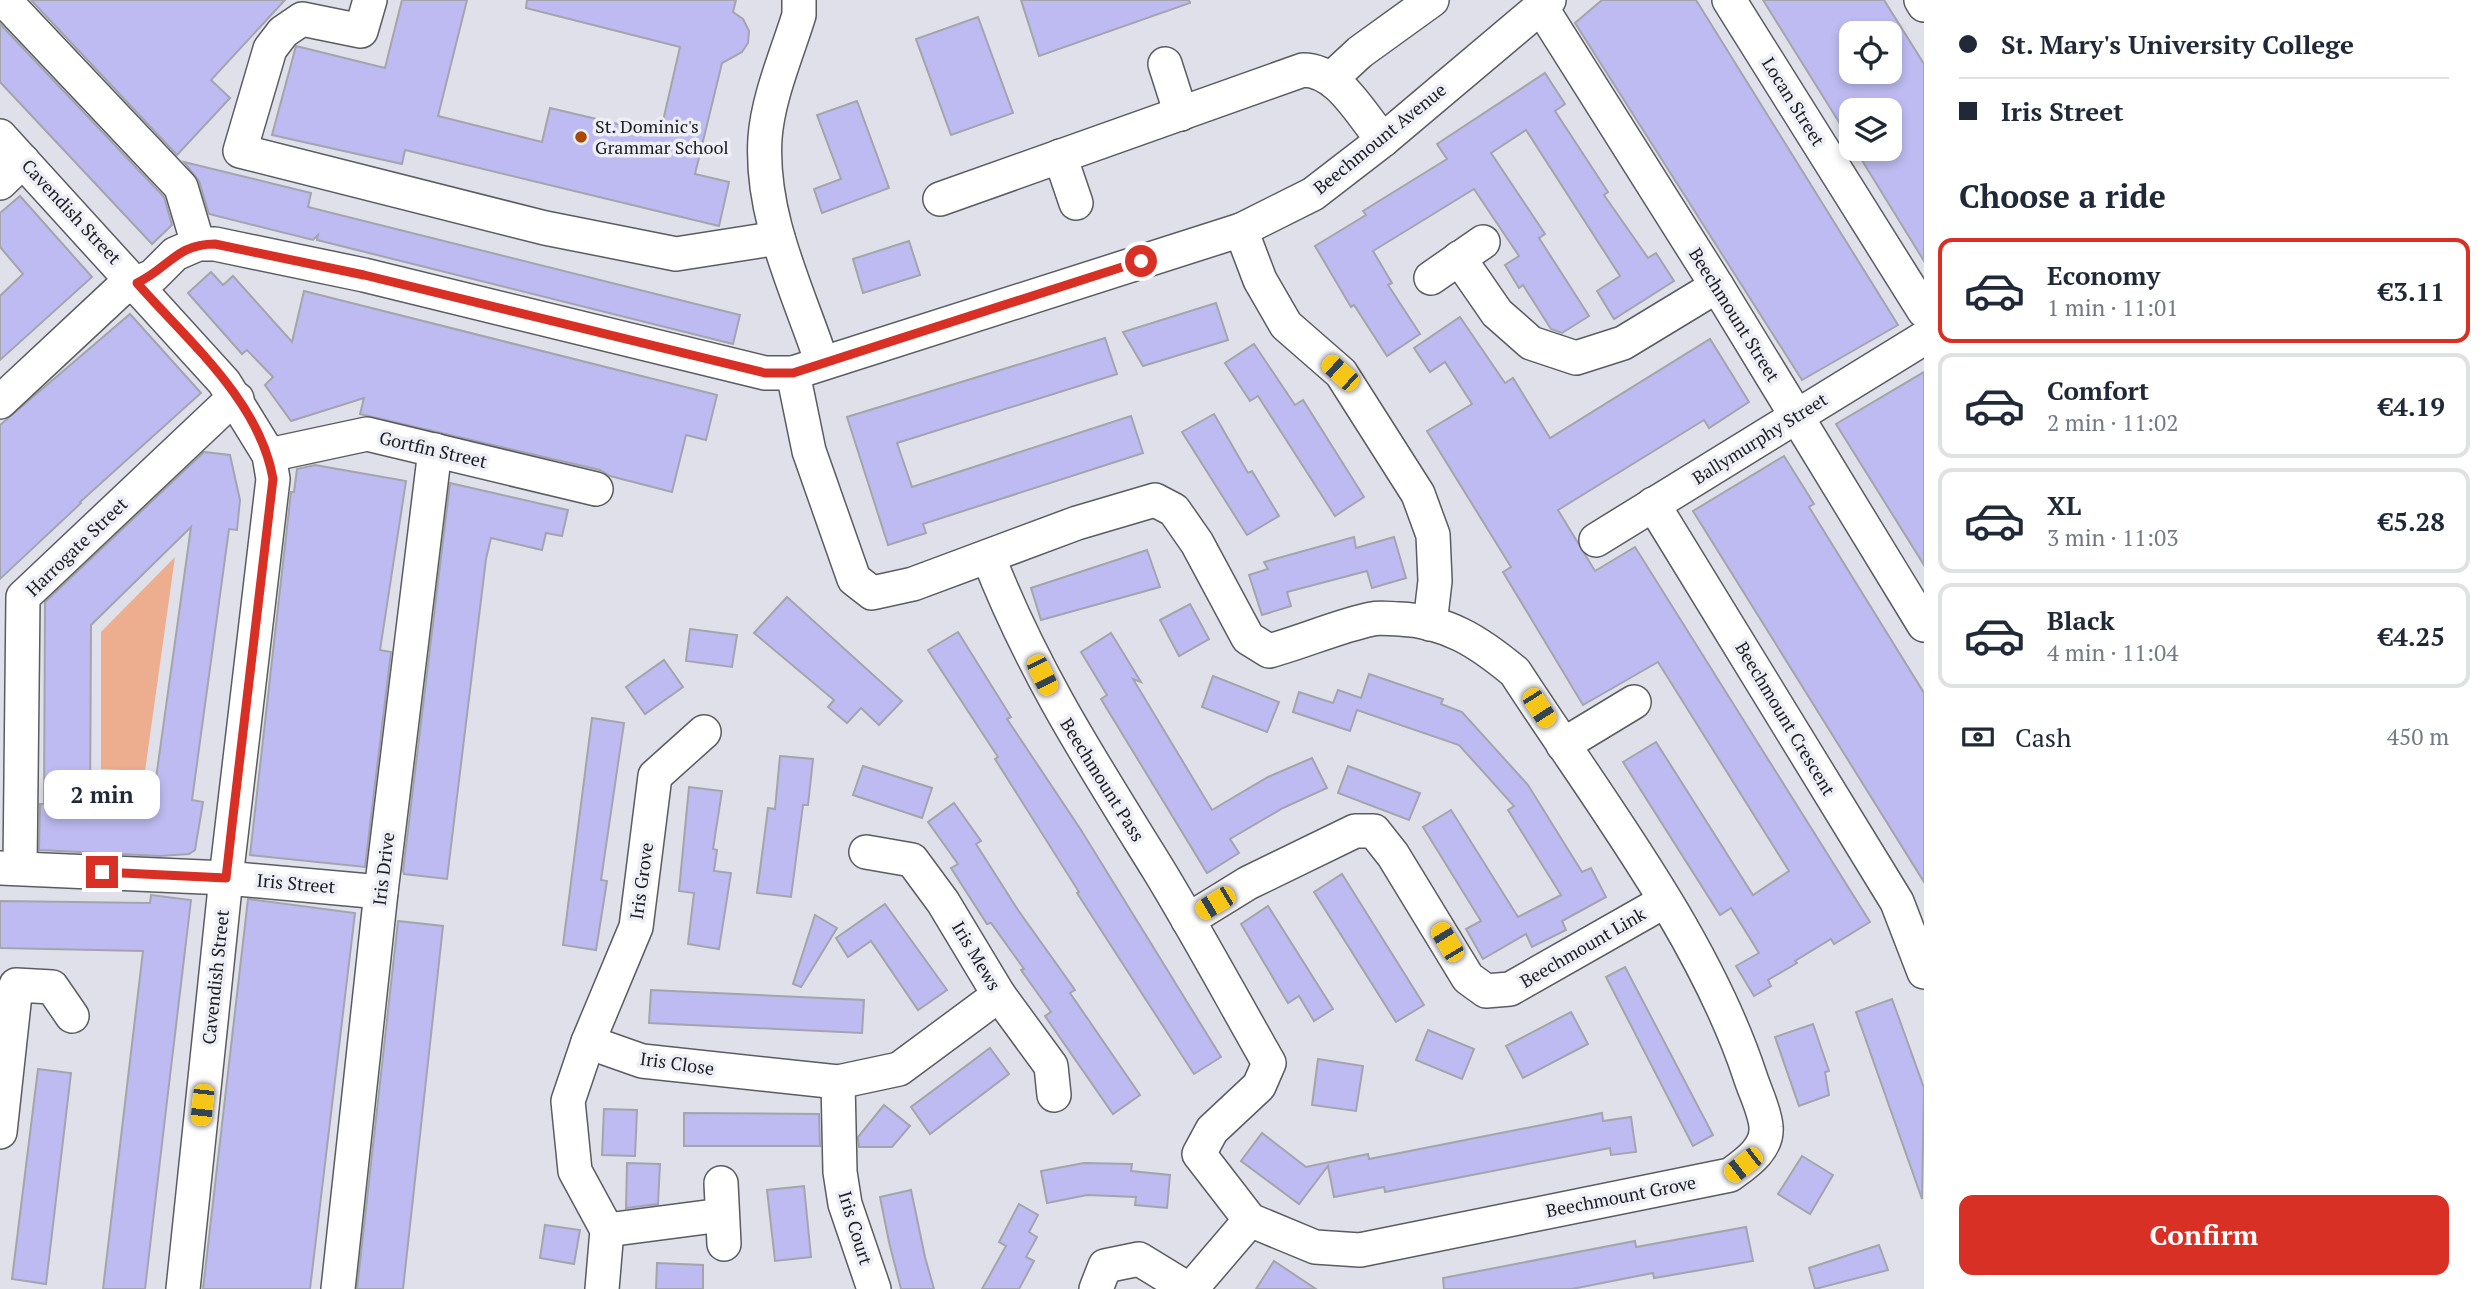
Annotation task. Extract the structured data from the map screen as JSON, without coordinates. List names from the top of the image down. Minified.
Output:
{"streets":{"street":["Locan Street","Beechmount Avenue","Cavendish Street","Beechmount Street","Ballymurphy Street","Gortfin Street","Harrogate Street","Beechmount Crescent","Beechmount Pass","Iris Drive","Iris Grove","Iris Street","Beechmount Link","Iris Mews","Iris Close","Beechmount Grove","Iris Court"]},"crossings":[["Beechmount Avenue","Beechmount Street"],["Cavendish Street","Gortfin Street"],["Cavendish Street","Harrogate Street"],["Cavendish Street","Iris Street"],["Beechmount Street","Ballymurphy Street"],["Ballymurphy Street","Beechmount Crescent"],["Gortfin Street","Iris Drive"],["Harrogate Street","Iris Street"],["Beechmount Pass","Beechmount Link"],["Beechmount Pass","Beechmount Grove"],["Iris Drive","Iris Street"],["Iris Grove","Iris Close"],["Beechmount Link","Beechmount Grove"],["Iris Mews","Iris Close"],["Iris Close","Iris Court"]],"places":["St. Dominic's Grammar School"],"page":{"banner":["St. Mary's University College","Iris Street"],"heading":"Choose a ride","list":[{"name":"Economy","note":"1 min · 11:01","value":"€3.11"},{"name":"Comfort","note":"2 min · 11:02","value":"€4.19"},{"name":"XL","note":"3 min · 11:03","value":"€5.28"},{"name":"Black","note":"4 min · 11:04","value":"€4.25"}],"pay":["Cash","450 m"],"bubble":"2 min","buttons":"Confirm"}}
